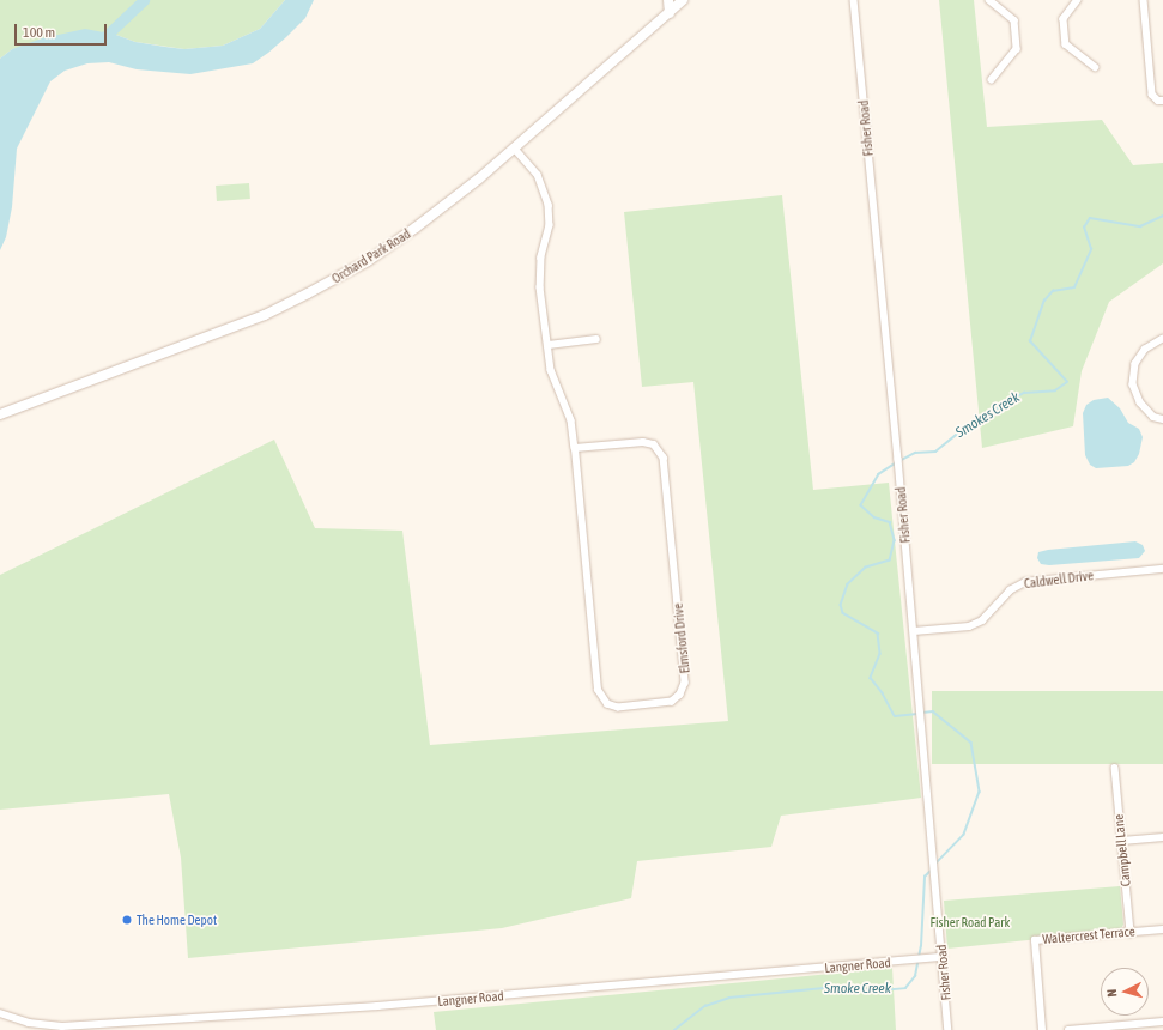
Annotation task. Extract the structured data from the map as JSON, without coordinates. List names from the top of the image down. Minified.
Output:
{"streets":{"main road":["Orchard Park Road"],"street":["Fisher Road","Caldwell Drive","Elmsford Drive","Campbell Lane","Waltercrest Terrace","Langner Road"]},"crossings":[["Fisher Road","Caldwell Drive"],["Fisher Road","Langner Road"],["Orchard Park Road","Elmsford Drive"],["Campbell Lane","Waltercrest Terrace"]],"water":["Smokes Creek","Smoke Creek"],"parks":["Fisher Road Park"],"places":["The Home Depot"],"scale_bar":"100 m","north":"left"}
